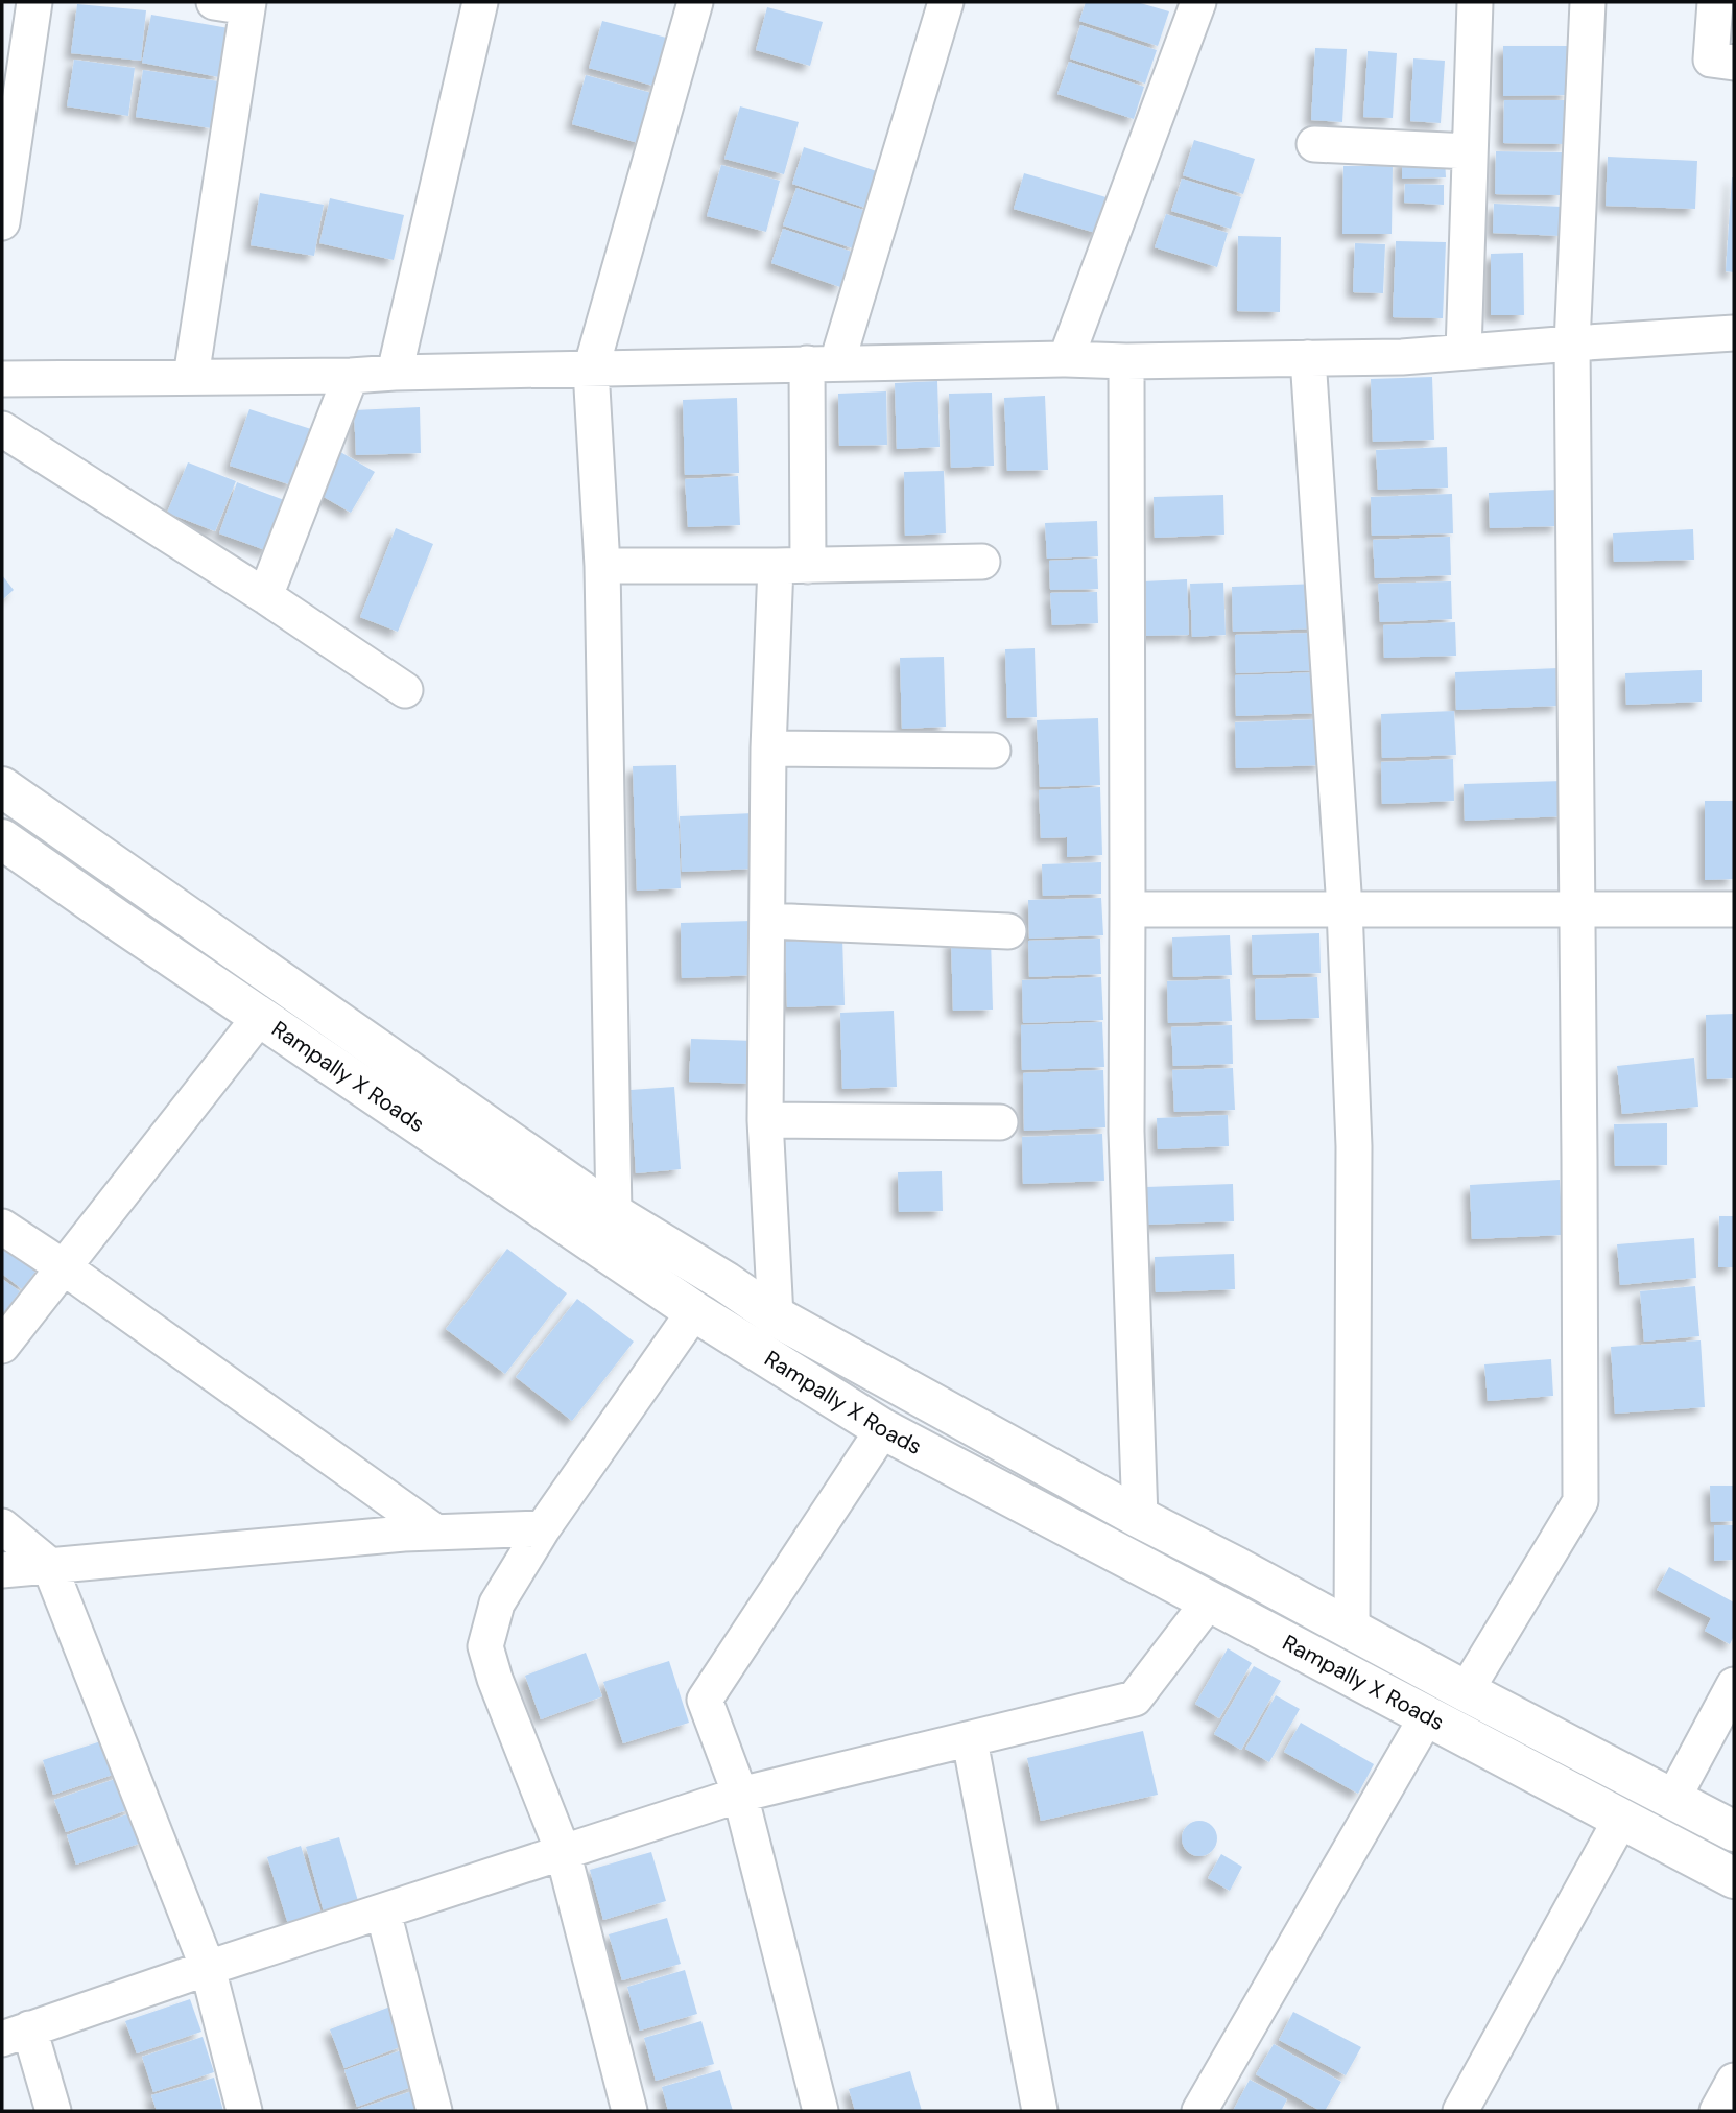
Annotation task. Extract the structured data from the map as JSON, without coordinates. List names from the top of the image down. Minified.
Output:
{"streets":{"main road":["Rampally X Roads"]}}
